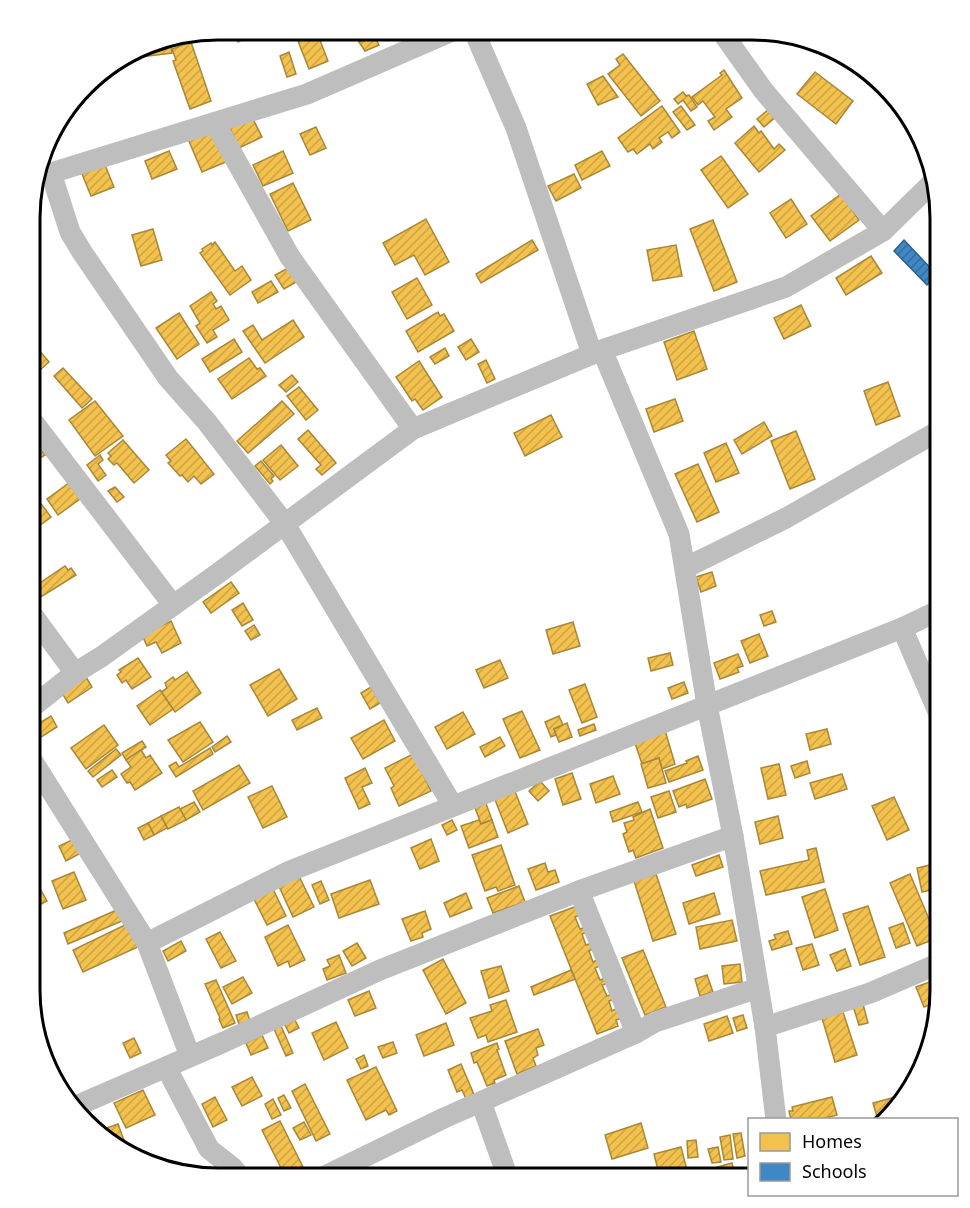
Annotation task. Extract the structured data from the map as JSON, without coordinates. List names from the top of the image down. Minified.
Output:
{"legend":["Homes","Schools"]}
